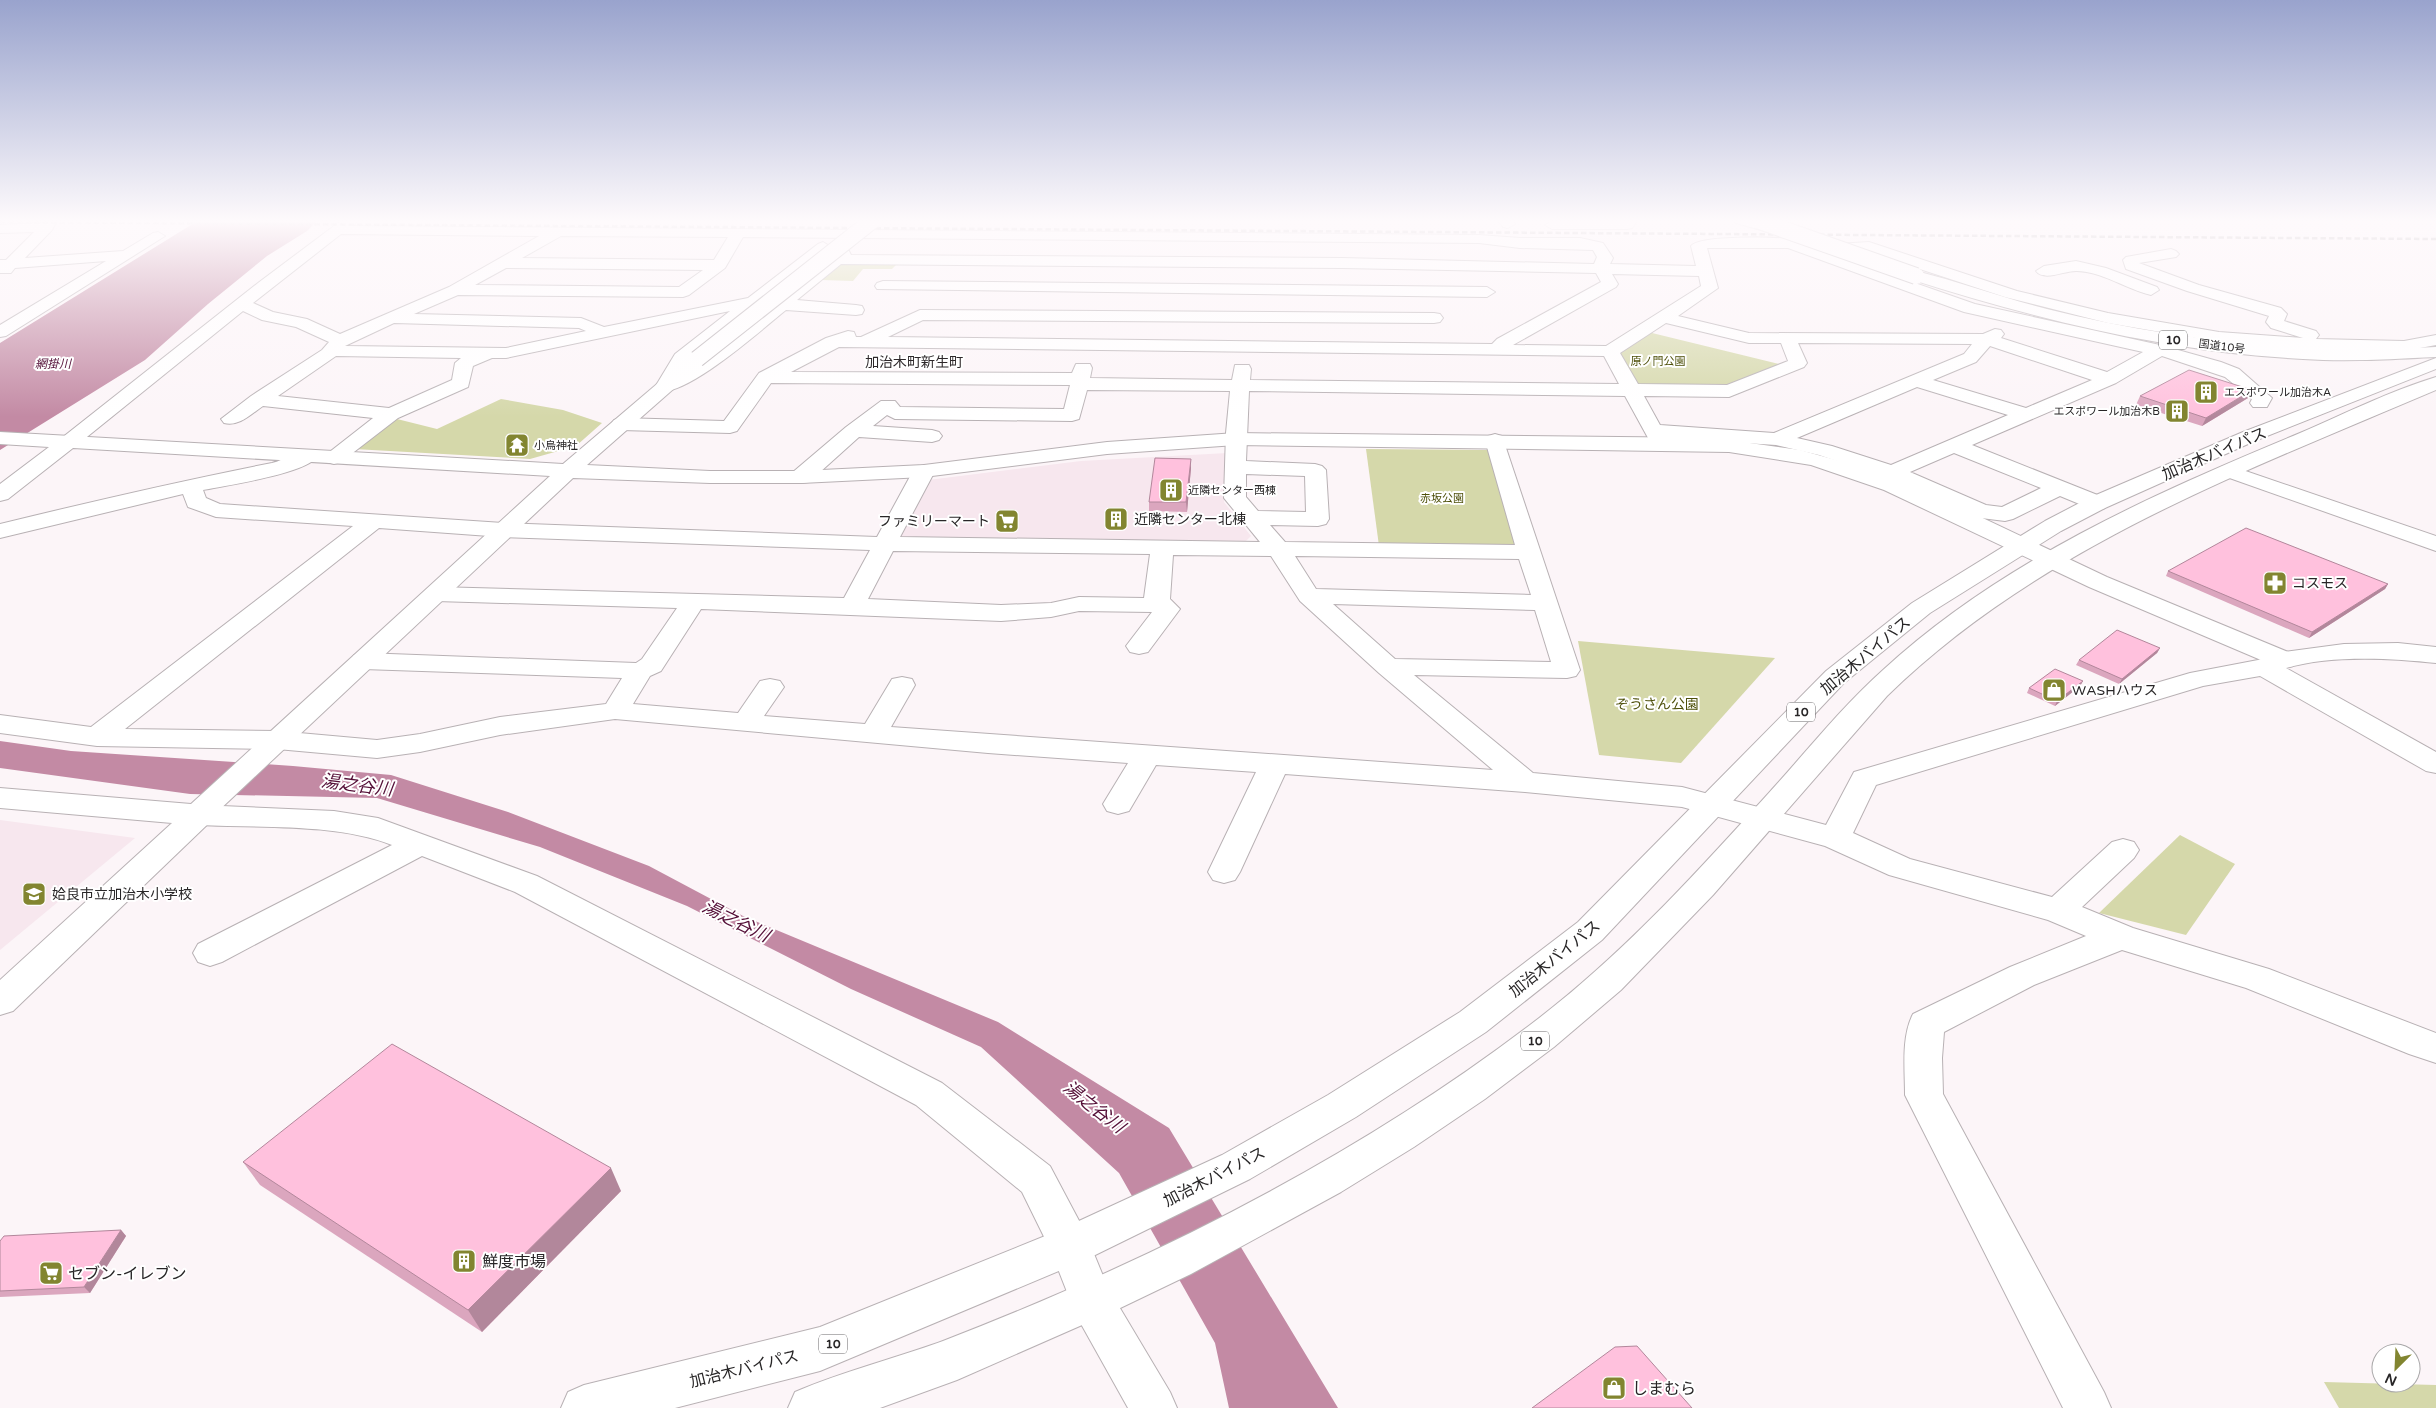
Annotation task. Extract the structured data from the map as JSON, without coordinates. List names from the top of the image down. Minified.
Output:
{"streets":{"main road":["10","国道10号","加治木バイパス"]},"crossings":[["10","国道10号"],["10","加治木バイパス"]],"districts":["加治木町新生町"],"water":["網掛川","湯之谷川"],"parks":["原ノ門公園","赤坂公園","ぞうさん公園"],"places":{"building":["エスポワール加治木A","エスポワール加治木B","近隣センター西棟","近隣センター北棟","鮮度市場"],"temple":["小烏神社"],"supermarket":["ファミリーマート","セブン-イレブン"],"pharmacy":["コスモス"],"shop":["WASHハウス","しまむら"],"school or university":["姶良市立加治木小学校"]},"north":"bottom left"}
